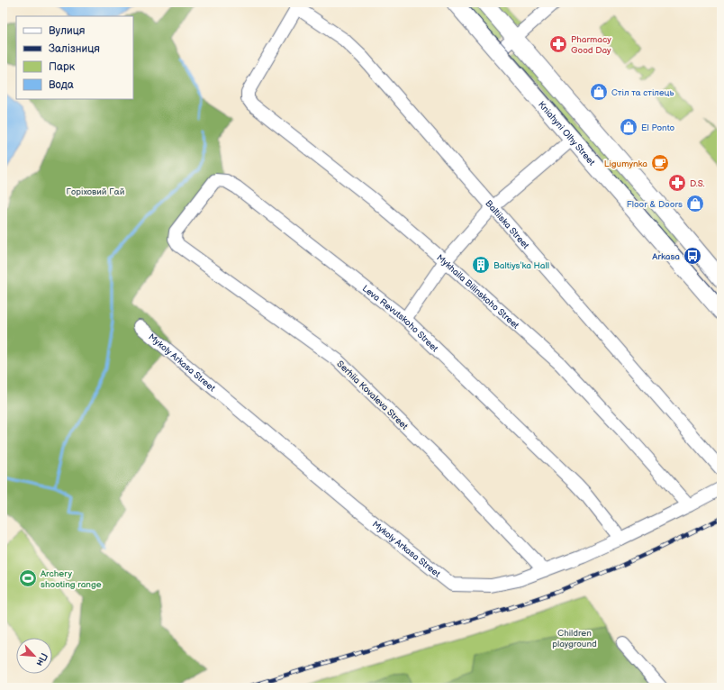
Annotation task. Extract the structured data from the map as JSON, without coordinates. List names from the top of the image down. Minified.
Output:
{"streets":{"main road":["Kniahyni Olhy Street"],"street":["Baltiiska Street","Mykhaila Bilinskoho Street","Leva Revutskoho Street","Mykoly Arkasa Street","Serhiia Kovaleva Street"]},"crossings":[["Baltiiska Street","Mykhaila Bilinskoho Street"],["Mykhaila Bilinskoho Street","Mykoly Arkasa Street"],["Leva Revutskoho Street","Mykoly Arkasa Street"],["Leva Revutskoho Street","Serhiia Kovaleva Street"],["Mykoly Arkasa Street","Serhiia Kovaleva Street"]],"parks":["Горіховий Гай","Children playground"],"places":{"pharmacy":["Pharmacy Good Day","D.S."],"shop":["Стіл та стілець","El Ponto","Floor & Doors"],"cafe":["Ligumynka"],"bus stop":["Arkasa"],"building":["Baltiysʹka Hall"],"sports":["Archery shooting range"]},"legend":["Вулиця","Залізниця","Парк","Вода"],"north":"bottom right"}
